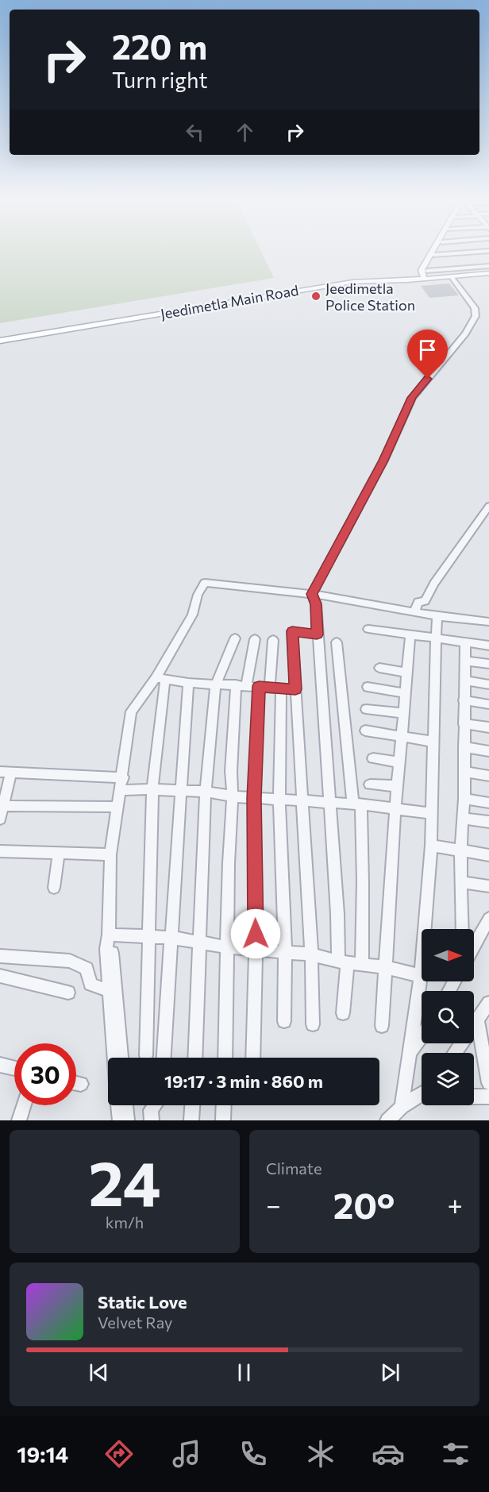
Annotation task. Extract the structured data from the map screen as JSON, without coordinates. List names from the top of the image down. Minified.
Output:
{"streets":{"main road":["Jeedimetla Main Road"]},"places":["Jeedimetla Police Station"],"north":"right","page":{"turn":["220 m","Turn right"],"limit":"30","trip":"19:17 · 3 min · 860 m","tile":[["24","km/h"],"Climate"],"heat":["−","20°","+"],"song":["Static Love","Velvet Ray"],"tabs":"19:14"}}
